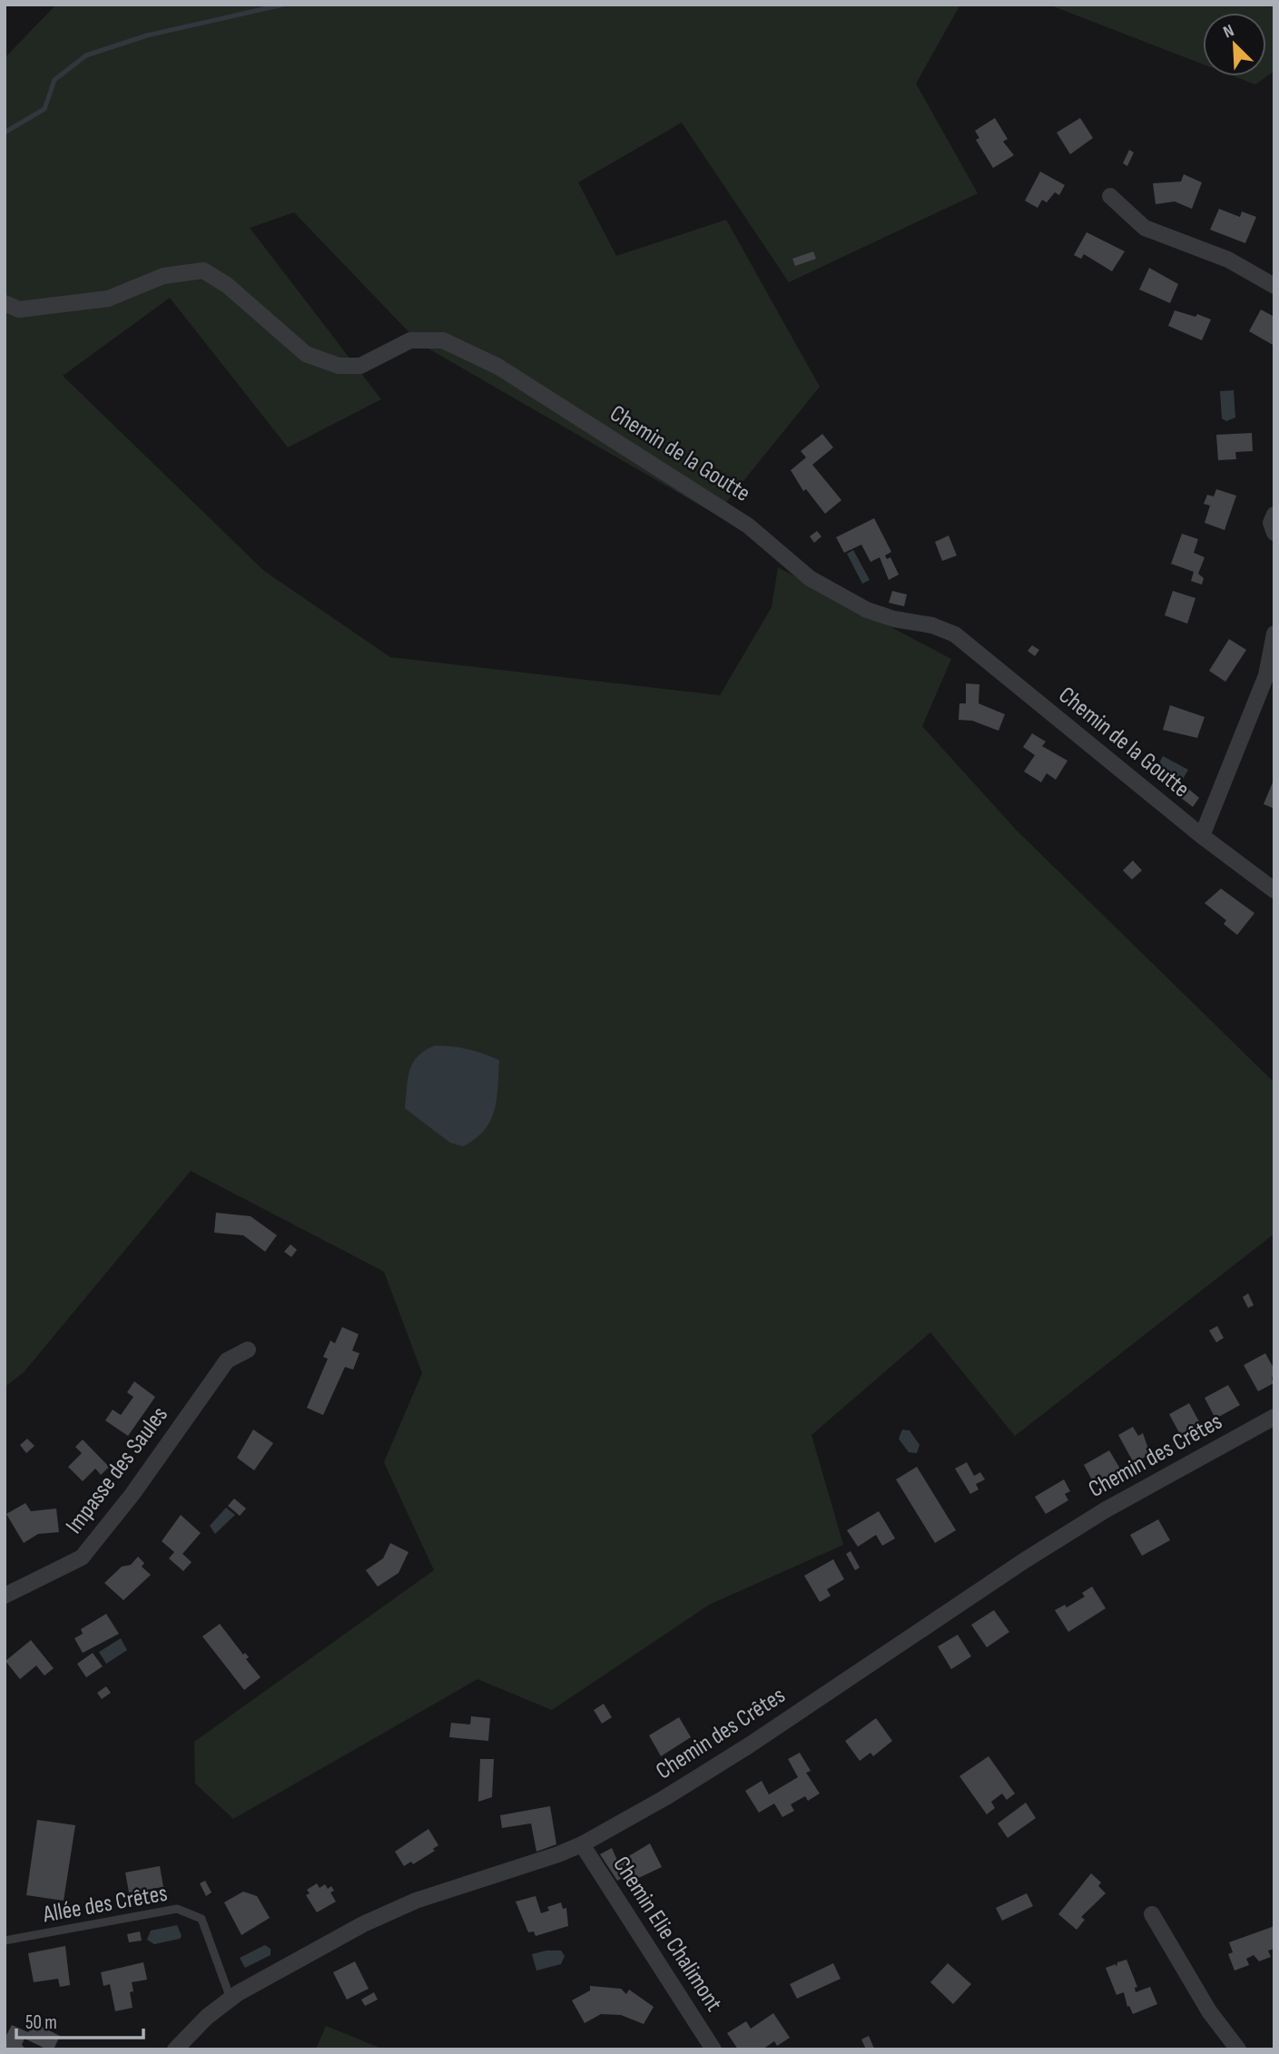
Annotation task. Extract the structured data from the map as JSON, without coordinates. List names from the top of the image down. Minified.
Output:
{"streets":{"street":["Chemin de la Goutte","Chemin des Crêtes","Impasse des Saules","Chemin Elie Chalimont"],"lane":["Allée des Crêtes"]},"crossings":[["Chemin des Crêtes","Allée des Crêtes"],["Chemin des Crêtes","Chemin Elie Chalimont"]],"scale_bar":"50 m","north":"top left"}
